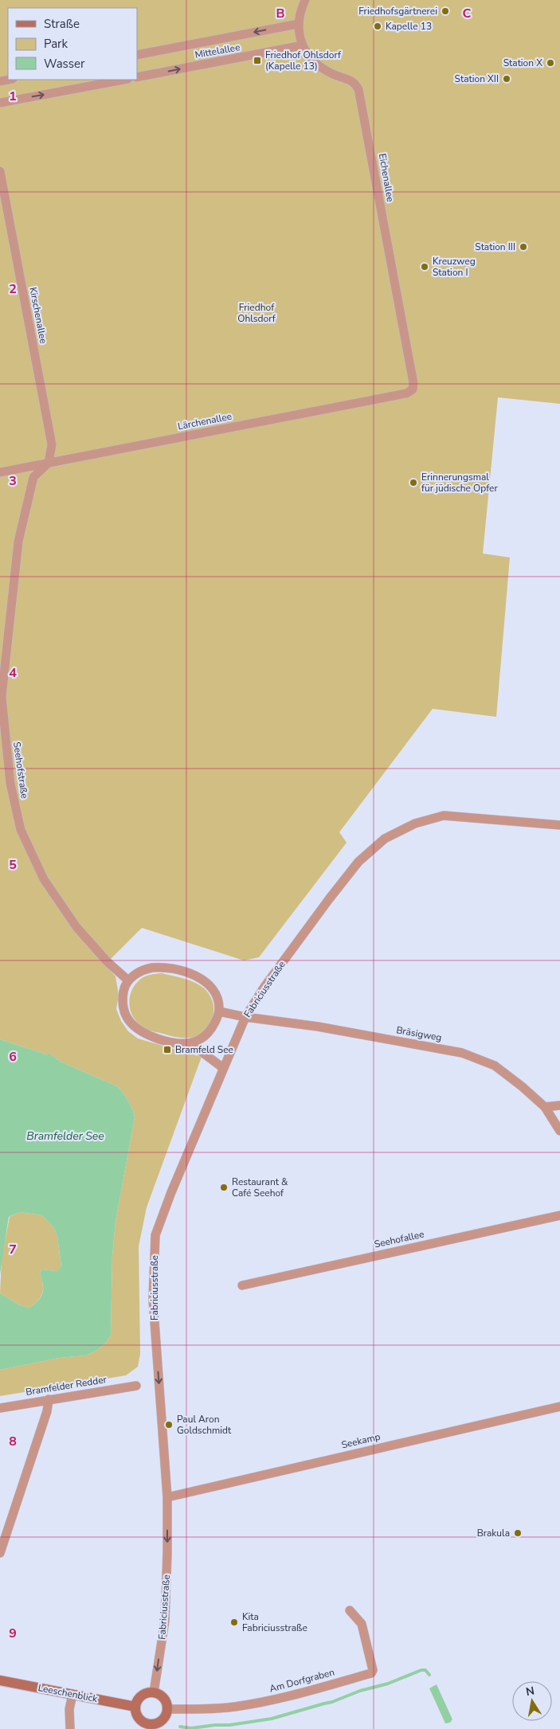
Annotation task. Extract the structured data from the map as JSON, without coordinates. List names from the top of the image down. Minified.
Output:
{"streets":{"street":["Mittelallee","Eichenallee","Kirschenallee","Lärchenallee","Seehofstraße","Fabriciusstraße","Bräsigweg","Seehofallee","Bramfelder Redder","Seekamp","Am Dorfgraben","Leeschenblick"]},"crossings":[["Mittelallee","Eichenallee"],["Eichenallee","Lärchenallee"],["Kirschenallee","Lärchenallee"],["Kirschenallee","Seehofstraße"],["Lärchenallee","Seehofstraße"],["Seehofstraße","Bräsigweg"],["Fabriciusstraße","Bräsigweg"],["Fabriciusstraße","Seekamp"],["Fabriciusstraße","Am Dorfgraben"],["Fabriciusstraße","Leeschenblick"],["Am Dorfgraben","Leeschenblick"]],"one_way":["Fabriciusstraße"],"water":["Bramfelder See"],"parks":["Friedhof Ohlsdorf"],"places":{"other":["Friedhofsgärtnerei","Kapelle 13","Station X","Station XII","Station III","Kreuzweg Station I","Erinnerungsmal für jüdische Opfer","Restaurant & Café Seehof","Paul Aron Goldschmidt","Brakula","Kita Fabriciusstraße"],"transit":["Friedhof Ohlsdorf (Kapelle 13)","Bramfeld See"]},"legend":["Straße","Park","Wasser"],"north":"top","grid":{"columns":["B","C"],"rows":["1","2","3","4","5","6","7","8","9"]}}
